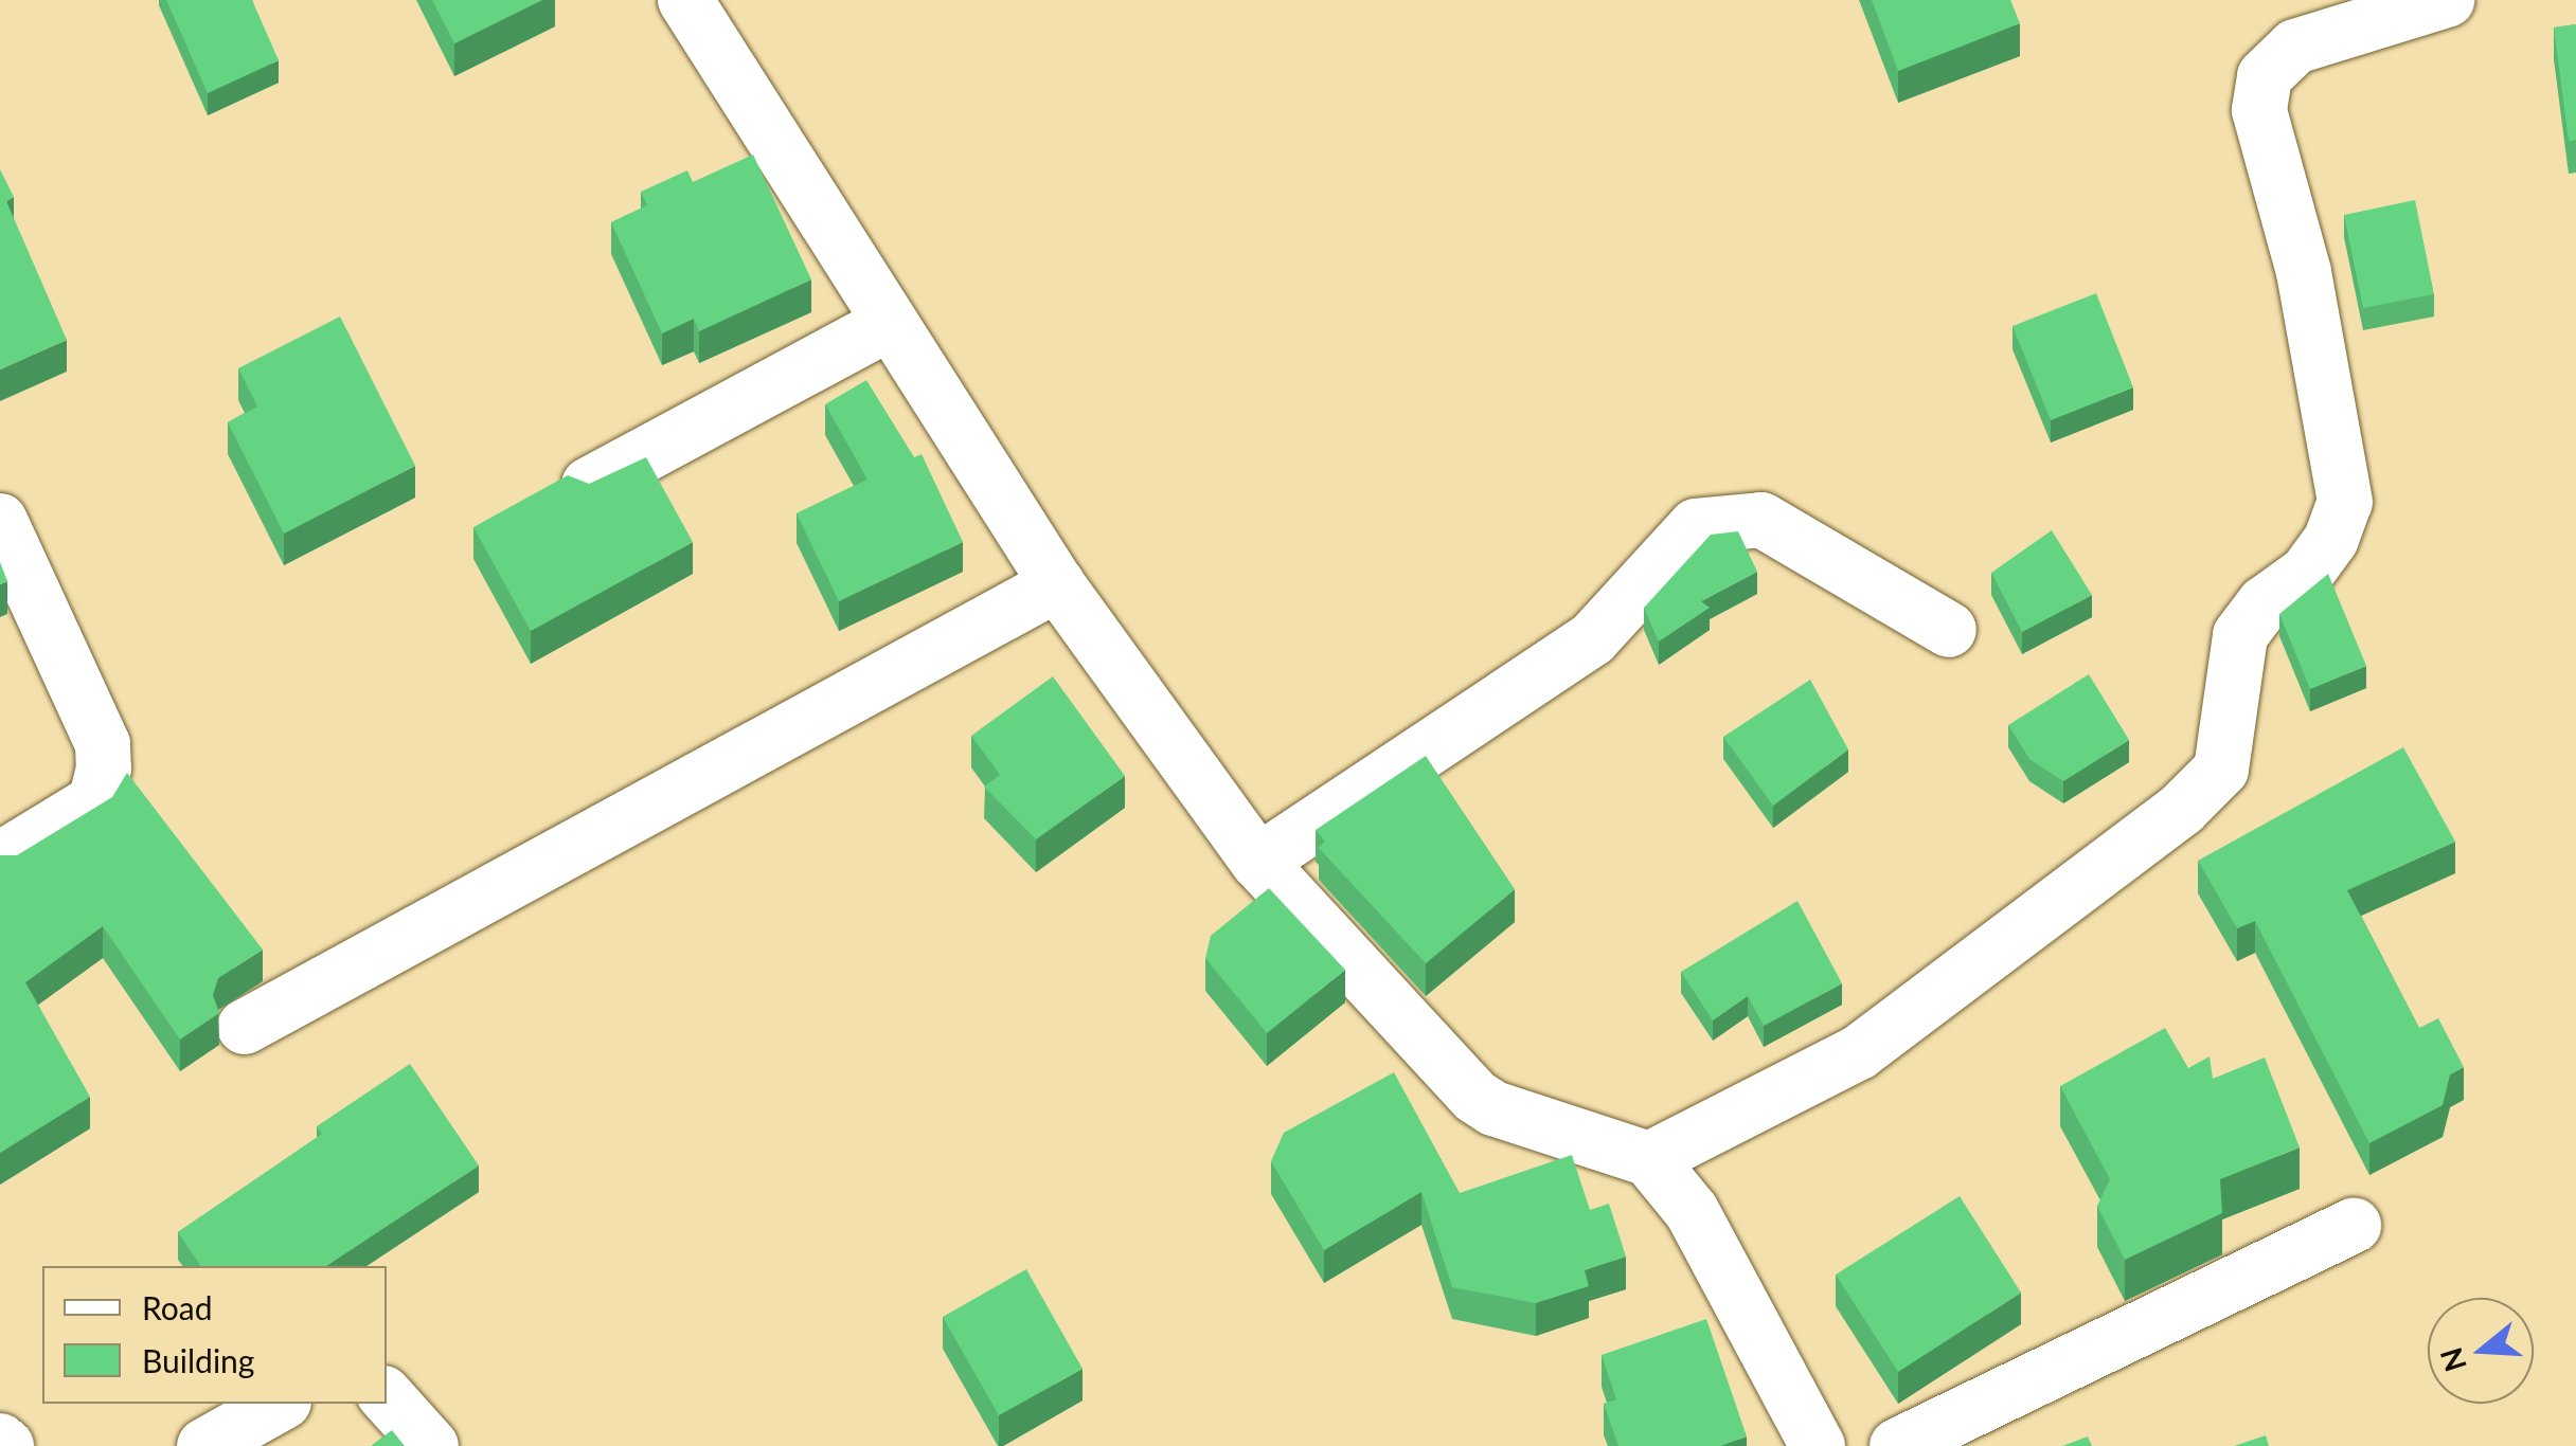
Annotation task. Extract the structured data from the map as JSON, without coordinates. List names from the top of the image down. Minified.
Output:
{"legend":["Road","Building"],"north":"left"}
